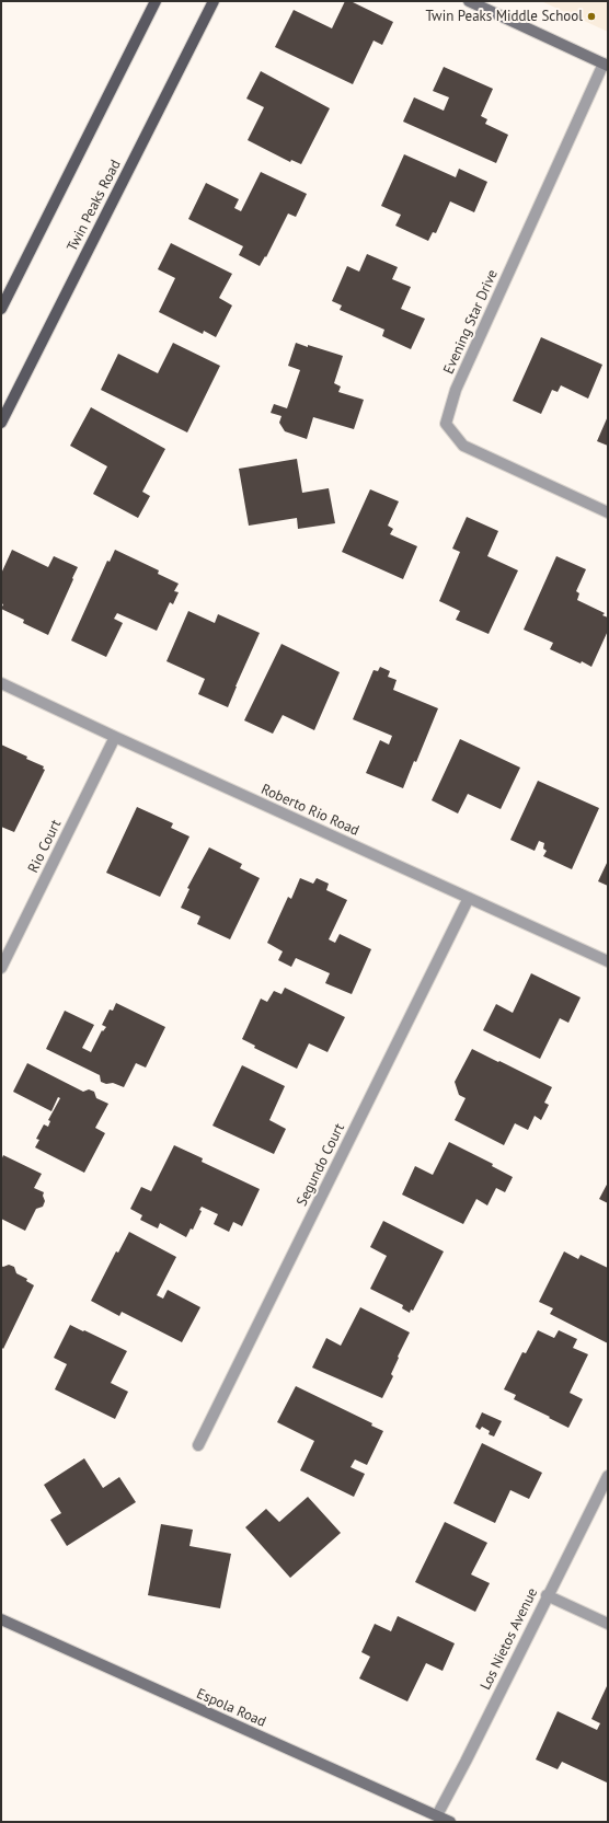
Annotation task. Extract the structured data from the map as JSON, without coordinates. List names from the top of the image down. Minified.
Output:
{"streets":{"main road":["Twin Peaks Road","Espola Road"],"street":["Evening Star Drive","Roberto Rio Road","Rio Court","Segundo Court","Los Nietos Avenue"]},"crossings":[["Roberto Rio Road","Rio Court"],["Roberto Rio Road","Segundo Court"],["Los Nietos Avenue","Espola Road"]],"places":["Twin Peaks Middle School"]}
